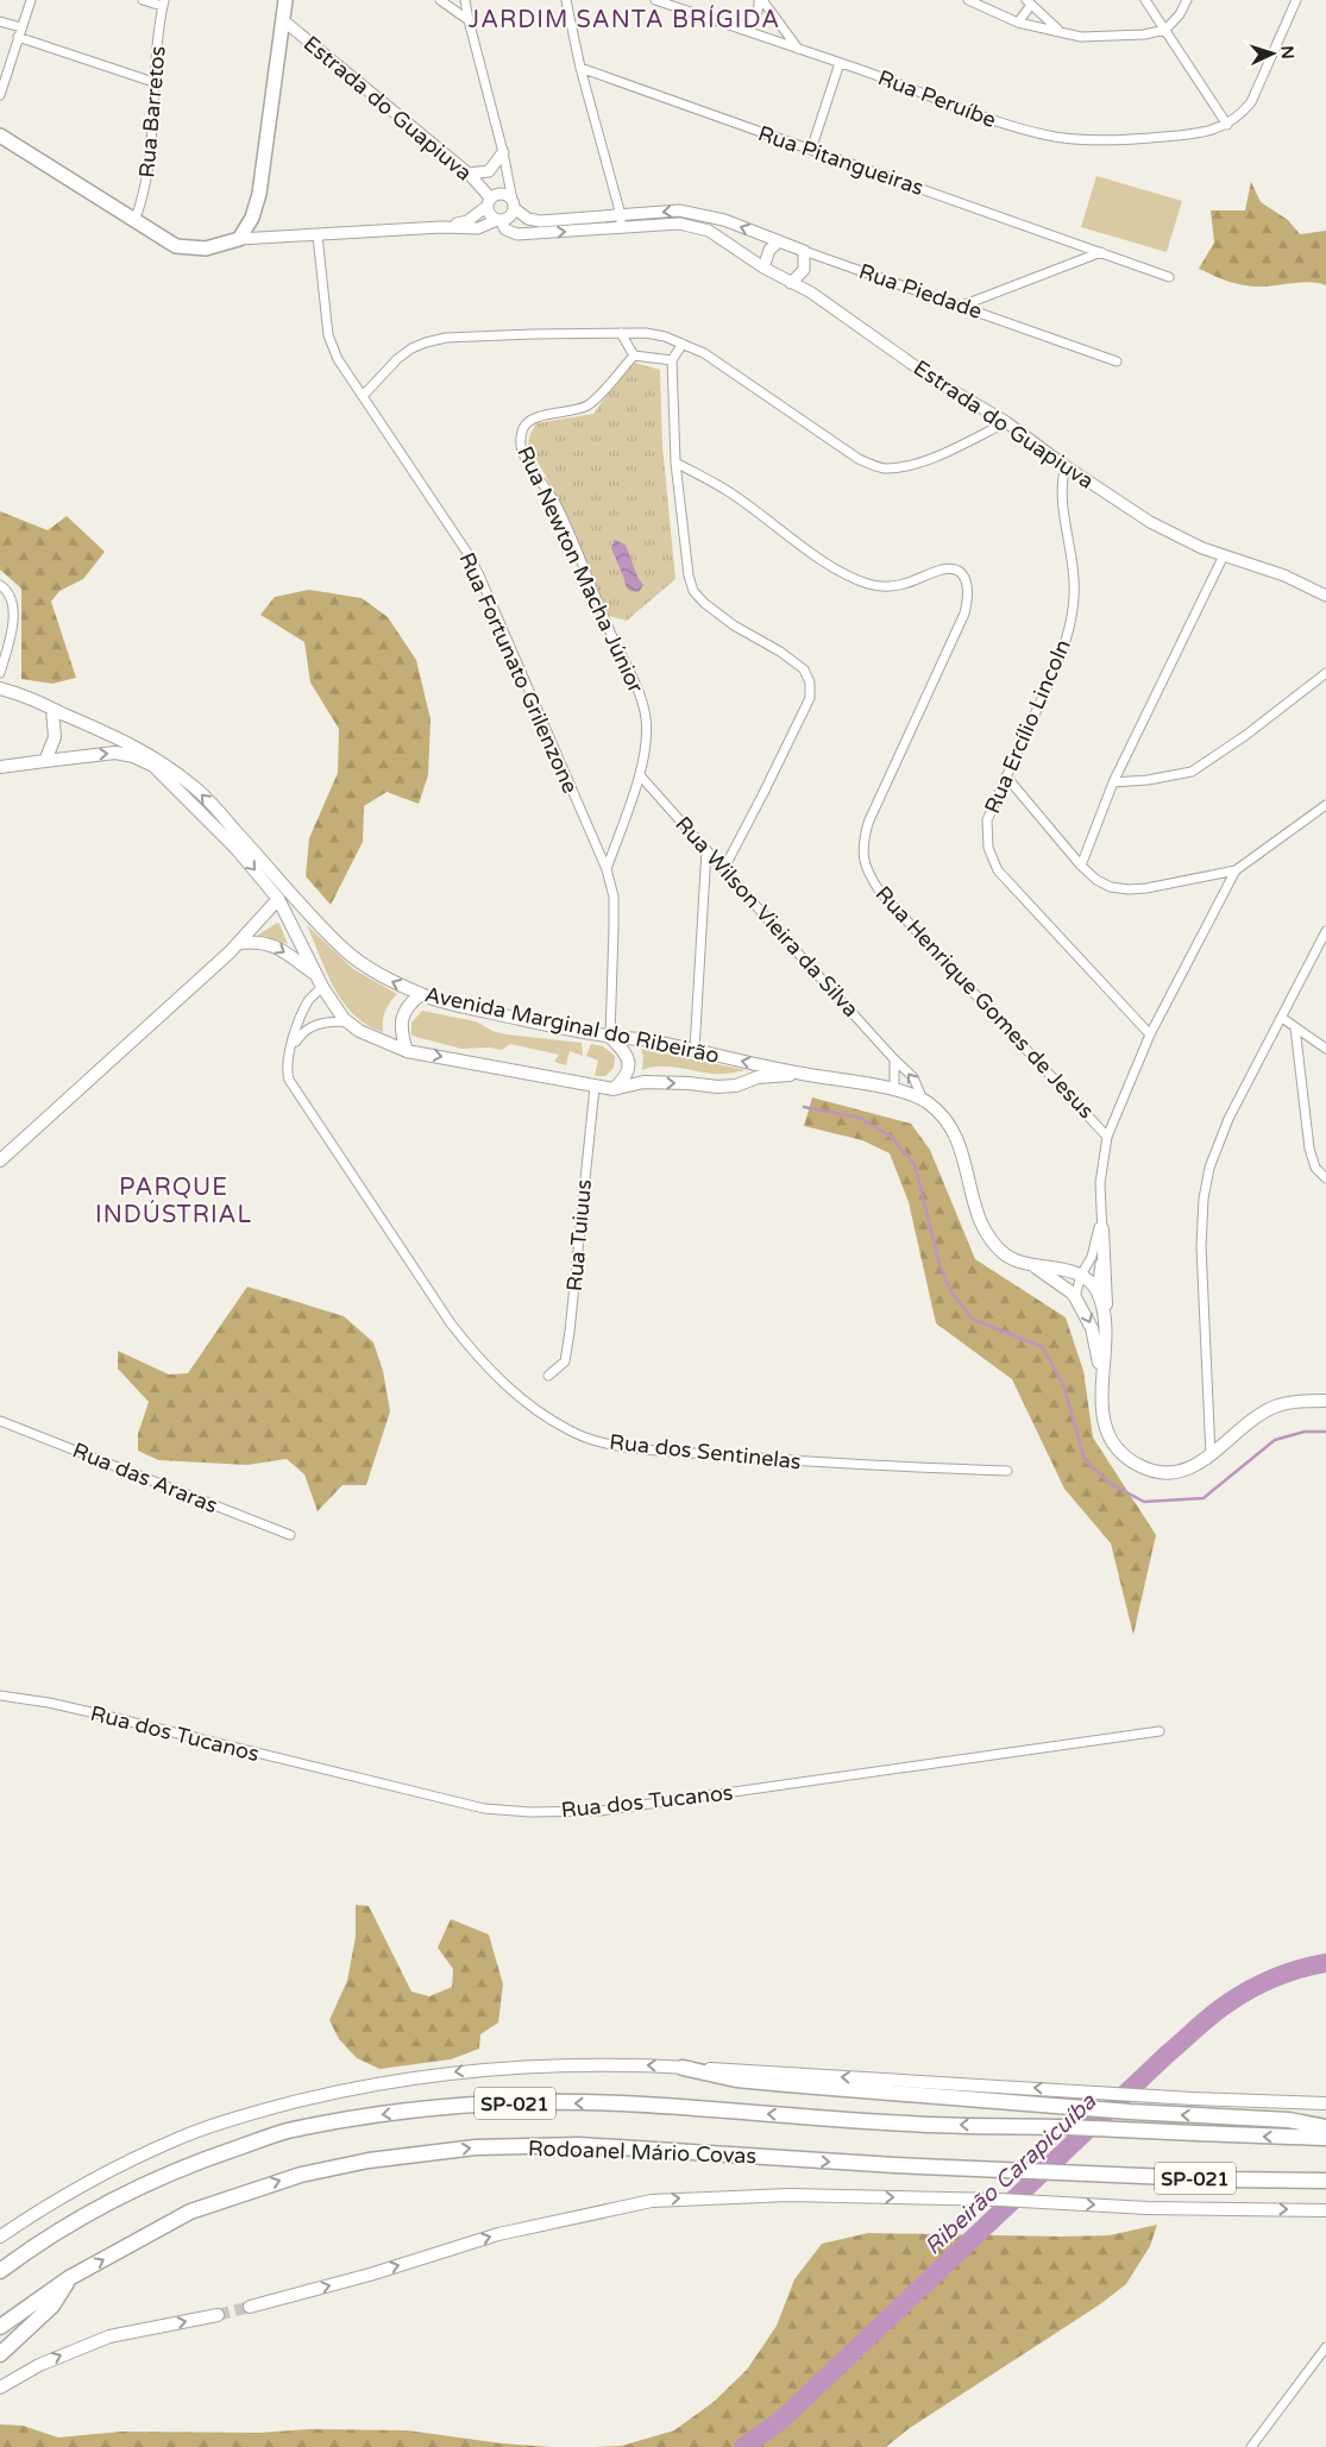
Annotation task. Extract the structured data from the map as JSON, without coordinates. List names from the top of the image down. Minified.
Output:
{"streets":{"highway":["SP-021","Rodoanel Mário Covas"],"main road":["Avenida Marginal do Ribeirão"],"street":["Rua Peruíbe","Estrada do Guapiuva","Rua Barretos","Rua Pitangueiras","Rua Piedade","Rua Newton Macha Júnior","Rua Fortunato Grilenzone","Rua Ercílio Lincoln","Rua Wilson Vieira da Silva","Rua Henrique Gomes de Jesus","Rua Tuiuus","Rua dos Sentinelas","Rua das Araras","Rua dos Tucanos"]},"crossings":[["Estrada do Guapiuva","Rua Piedade"],["Estrada do Guapiuva","Rua Ercílio Lincoln"],["Rua Newton Macha Júnior","Rua Fortunato Grilenzone"],["Rua Newton Macha Júnior","Rua Wilson Vieira da Silva"],["Rua Fortunato Grilenzone","Avenida Marginal do Ribeirão"],["Rua Wilson Vieira da Silva","Avenida Marginal do Ribeirão"],["Avenida Marginal do Ribeirão","Rua Tuiuus"],["Avenida Marginal do Ribeirão","Rua dos Sentinelas"]],"districts":["JARDIM SANTA BRÍGIDA","PARQUE INDÚSTRIAL"],"water":["Ribeirão Carapicuíba"],"north":"right"}
